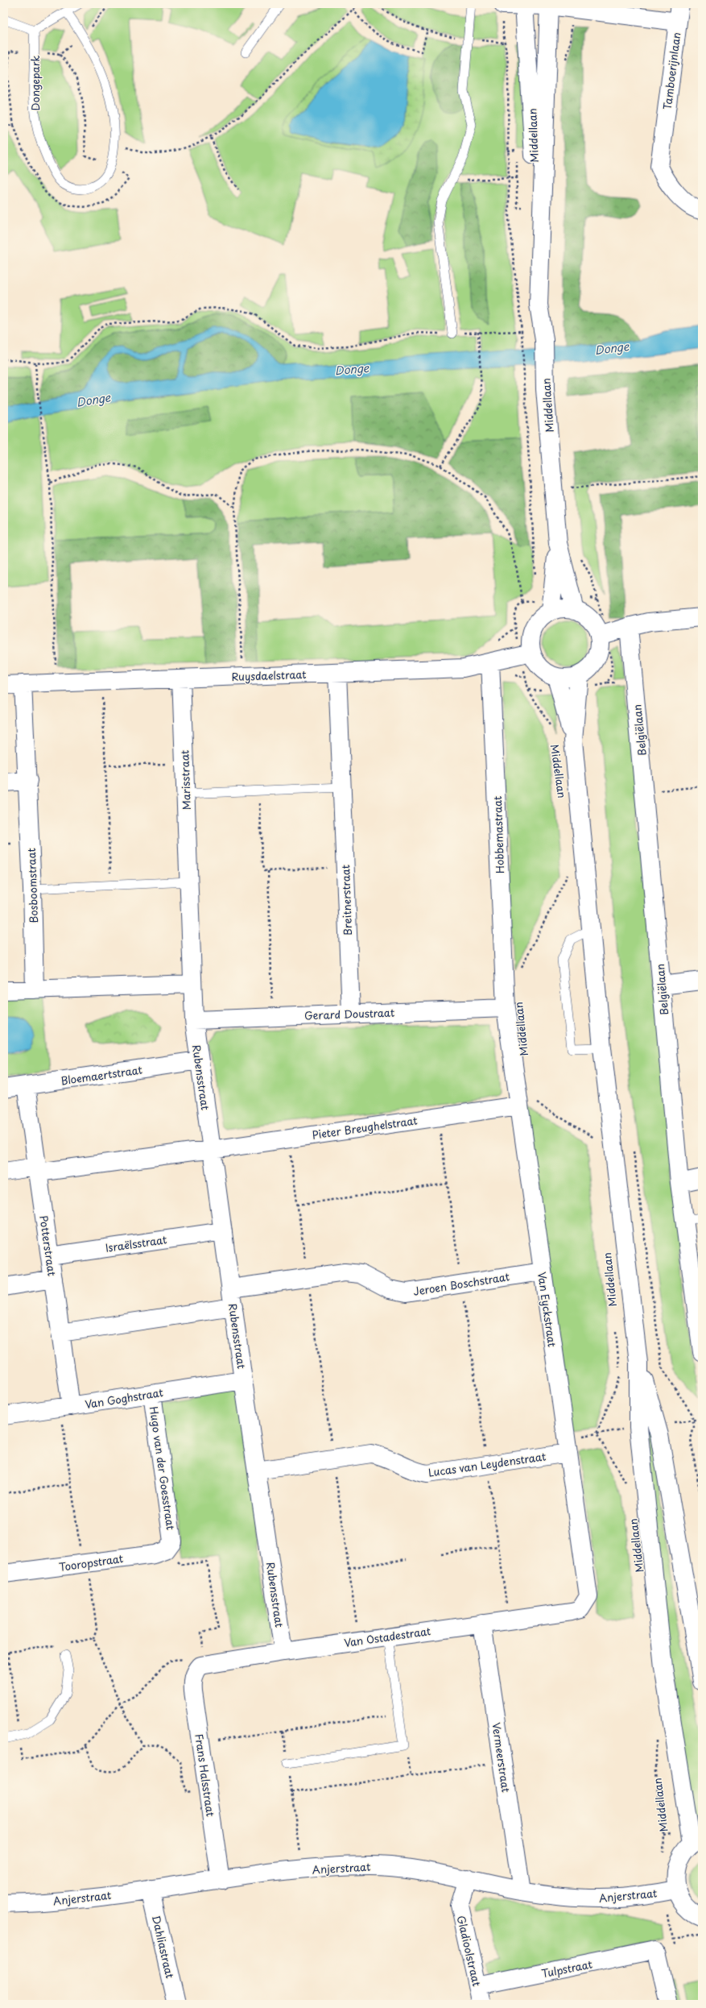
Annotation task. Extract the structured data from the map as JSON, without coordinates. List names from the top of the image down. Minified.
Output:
{"streets":{"street":["Tamboerijnlaan","Middellaan","Ruysdaelstraat","Belgiëlaan","Marisstraat","Hobbemastraat","Bosboomstraat","Breitnerstraat","Gerard Doustraat","Bloemaertstraat","Rubensstraat","Pieter Breughelstraat","Israëlsstraat","Potterstraat","Jeroen Boschstraat","Van Eyckstraat","Van Goghstraat","Lucas van Leydenstraat","Hugo van der Goesstraat","Tooropstraat","Van Ostadestraat","Vermeerstraat","Frans Halsstraat","Anjerstraat","Dahliastraat","Gladioolstraat","Tulpstraat"],"lane":["Dongepark"]},"crossings":[["Tamboerijnlaan","Middellaan"],["Middellaan","Ruysdaelstraat"],["Ruysdaelstraat","Marisstraat"],["Ruysdaelstraat","Hobbemastraat"],["Ruysdaelstraat","Bosboomstraat"],["Ruysdaelstraat","Breitnerstraat"],["Marisstraat","Gerard Doustraat"],["Marisstraat","Rubensstraat"],["Hobbemastraat","Gerard Doustraat"],["Hobbemastraat","Van Eyckstraat"],["Breitnerstraat","Gerard Doustraat"],["Gerard Doustraat","Rubensstraat"],["Gerard Doustraat","Van Eyckstraat"],["Bloemaertstraat","Rubensstraat"],["Bloemaertstraat","Potterstraat"],["Rubensstraat","Pieter Breughelstraat"],["Rubensstraat","Israëlsstraat"],["Rubensstraat","Jeroen Boschstraat"],["Rubensstraat","Van Goghstraat"],["Rubensstraat","Lucas van Leydenstraat"],["Rubensstraat","Van Ostadestraat"],["Pieter Breughelstraat","Potterstraat"],["Pieter Breughelstraat","Van Eyckstraat"],["Israëlsstraat","Potterstraat"],["Potterstraat","Van Goghstraat"],["Jeroen Boschstraat","Van Eyckstraat"],["Van Eyckstraat","Lucas van Leydenstraat"],["Van Eyckstraat","Van Ostadestraat"],["Van Goghstraat","Hugo van der Goesstraat"],["Hugo van der Goesstraat","Tooropstraat"],["Van Ostadestraat","Vermeerstraat"],["Van Ostadestraat","Frans Halsstraat"],["Vermeerstraat","Anjerstraat"],["Frans Halsstraat","Anjerstraat"],["Anjerstraat","Dahliastraat"],["Anjerstraat","Gladioolstraat"],["Gladioolstraat","Tulpstraat"]],"water":["Donge"]}
